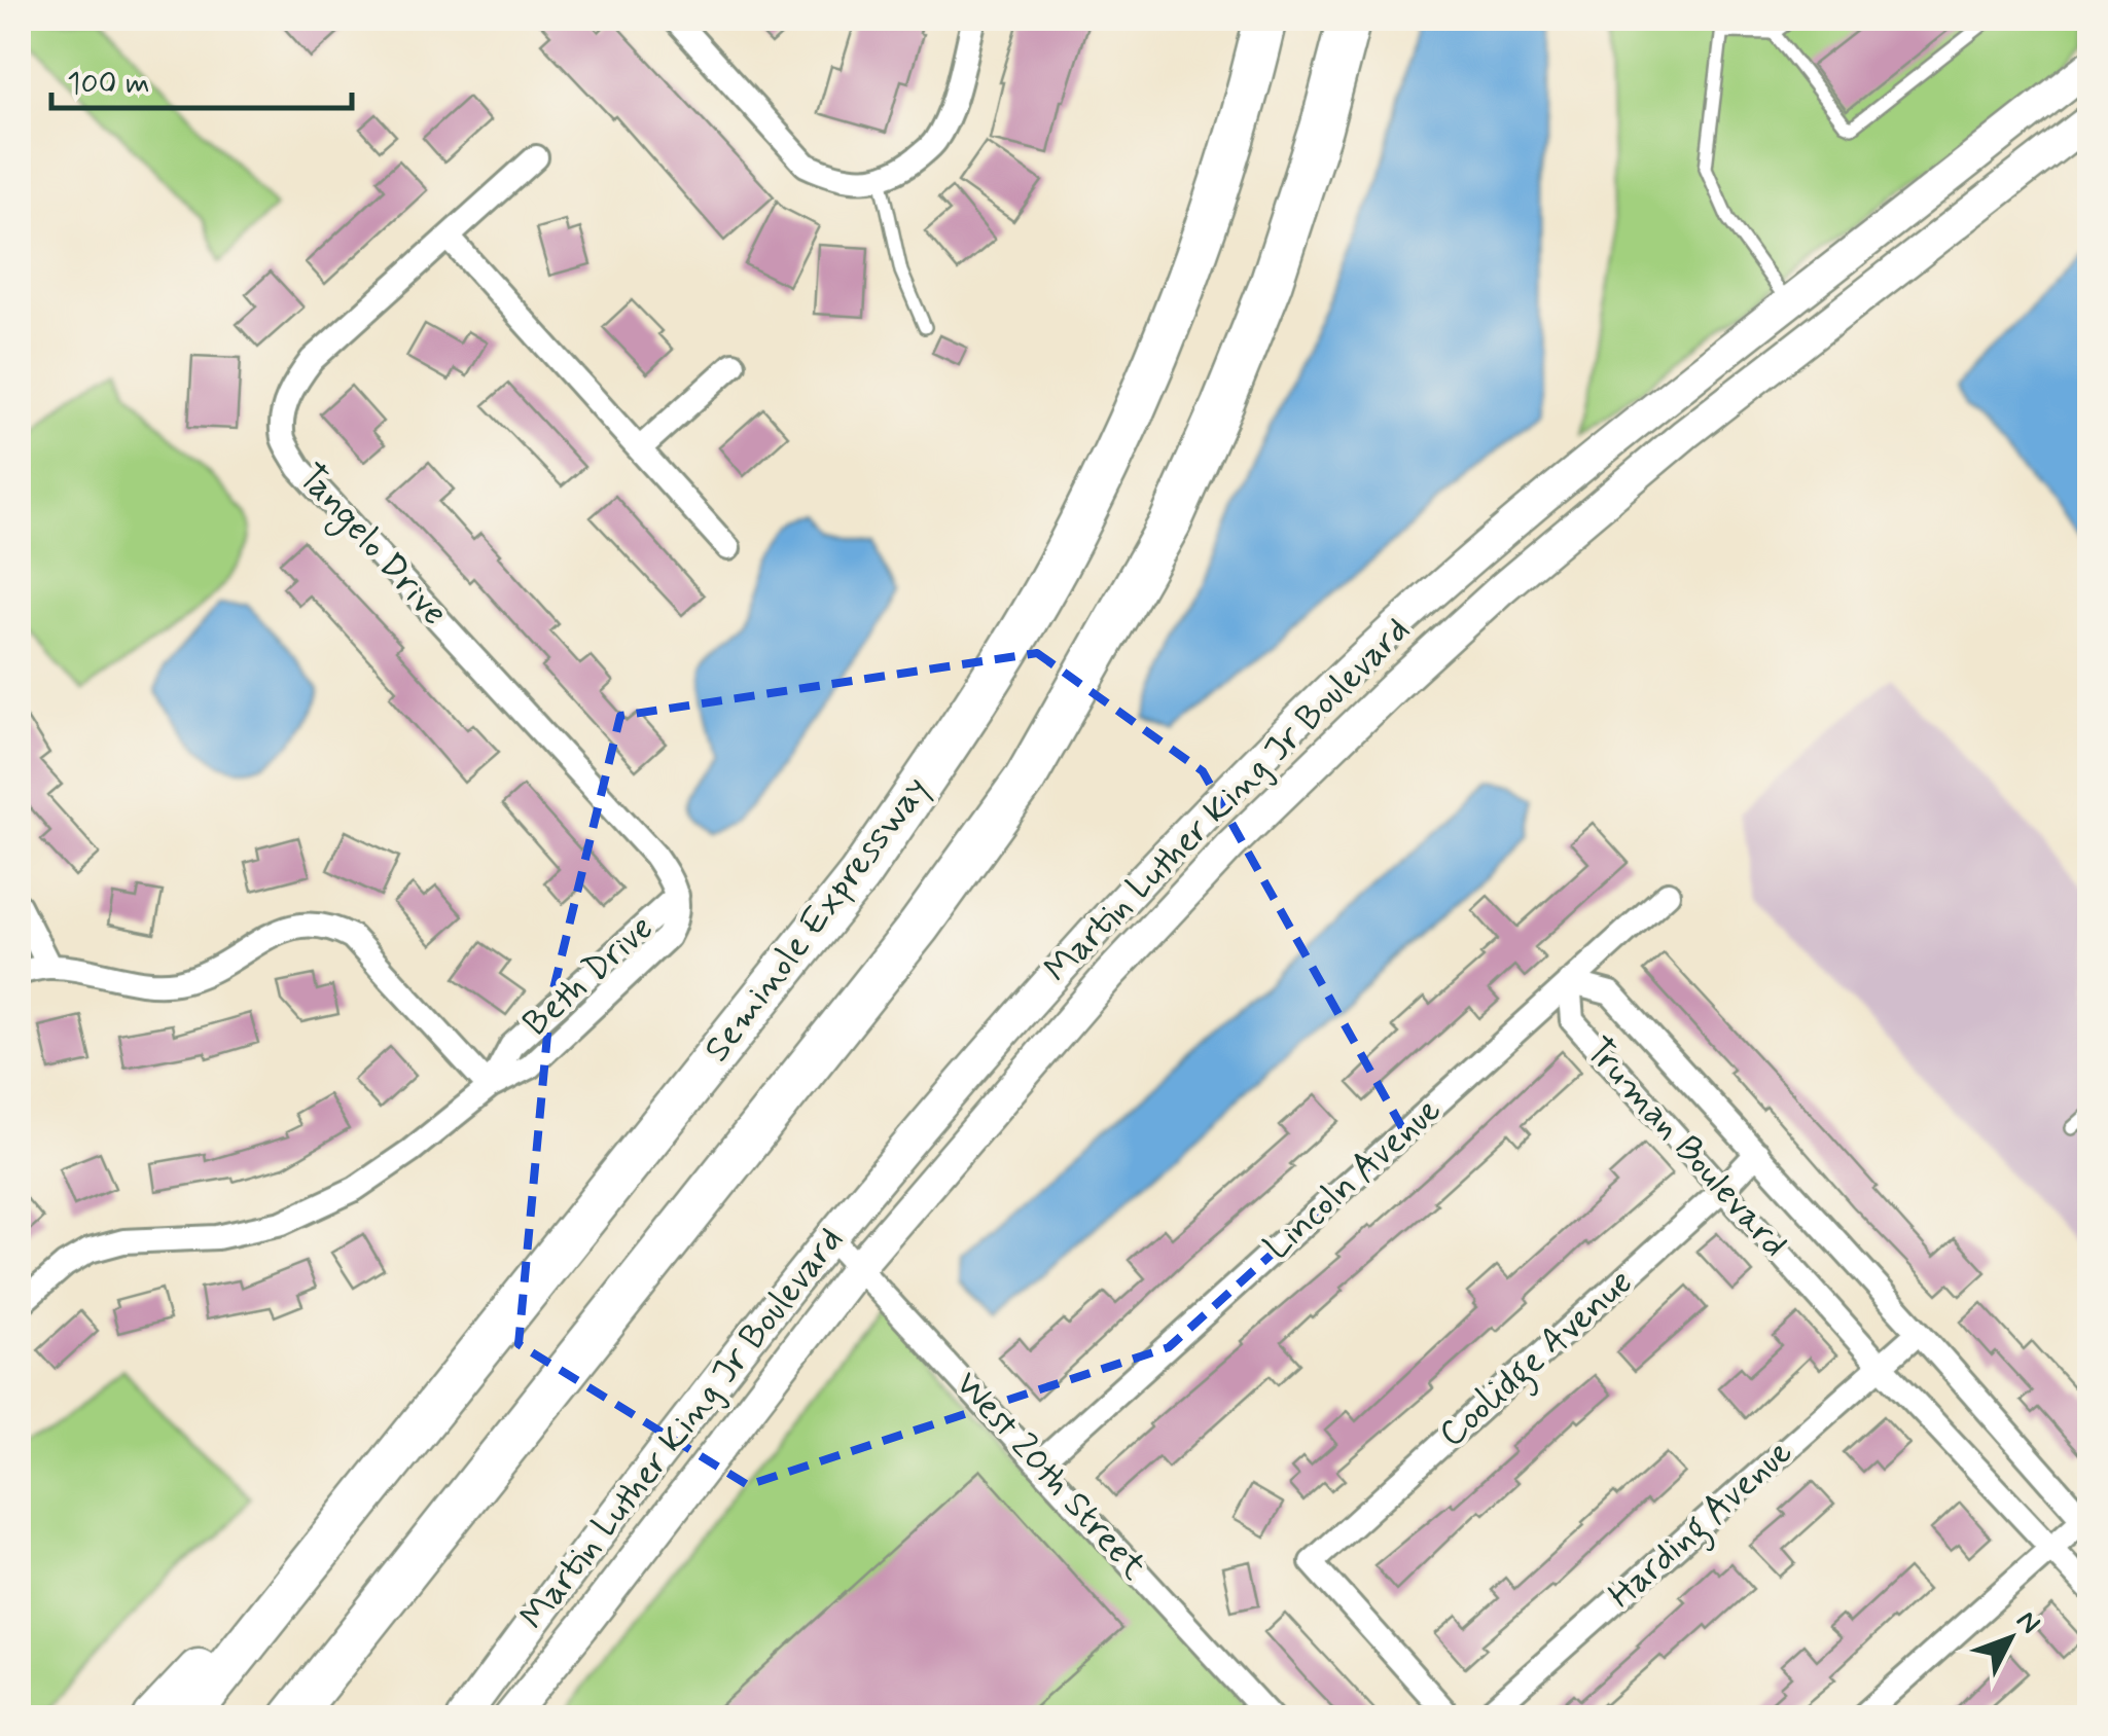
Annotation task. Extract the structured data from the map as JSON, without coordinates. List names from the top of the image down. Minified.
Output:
{"streets":{"highway":["Seminole Expressway"],"main road":["Martin Luther King Jr Boulevard"],"street":["Tangelo Drive","Beth Drive","Truman Boulevard","Lincoln Avenue","Coolidge Avenue","West 20th Street","Harding Avenue"]},"crossings":[["Tangelo Drive","Beth Drive"],["Martin Luther King Jr Boulevard","West 20th Street"],["Truman Boulevard","Lincoln Avenue"],["Truman Boulevard","Coolidge Avenue"],["Truman Boulevard","Harding Avenue"],["Lincoln Avenue","West 20th Street"]],"scale_bar":"100 m","north":"top right"}
